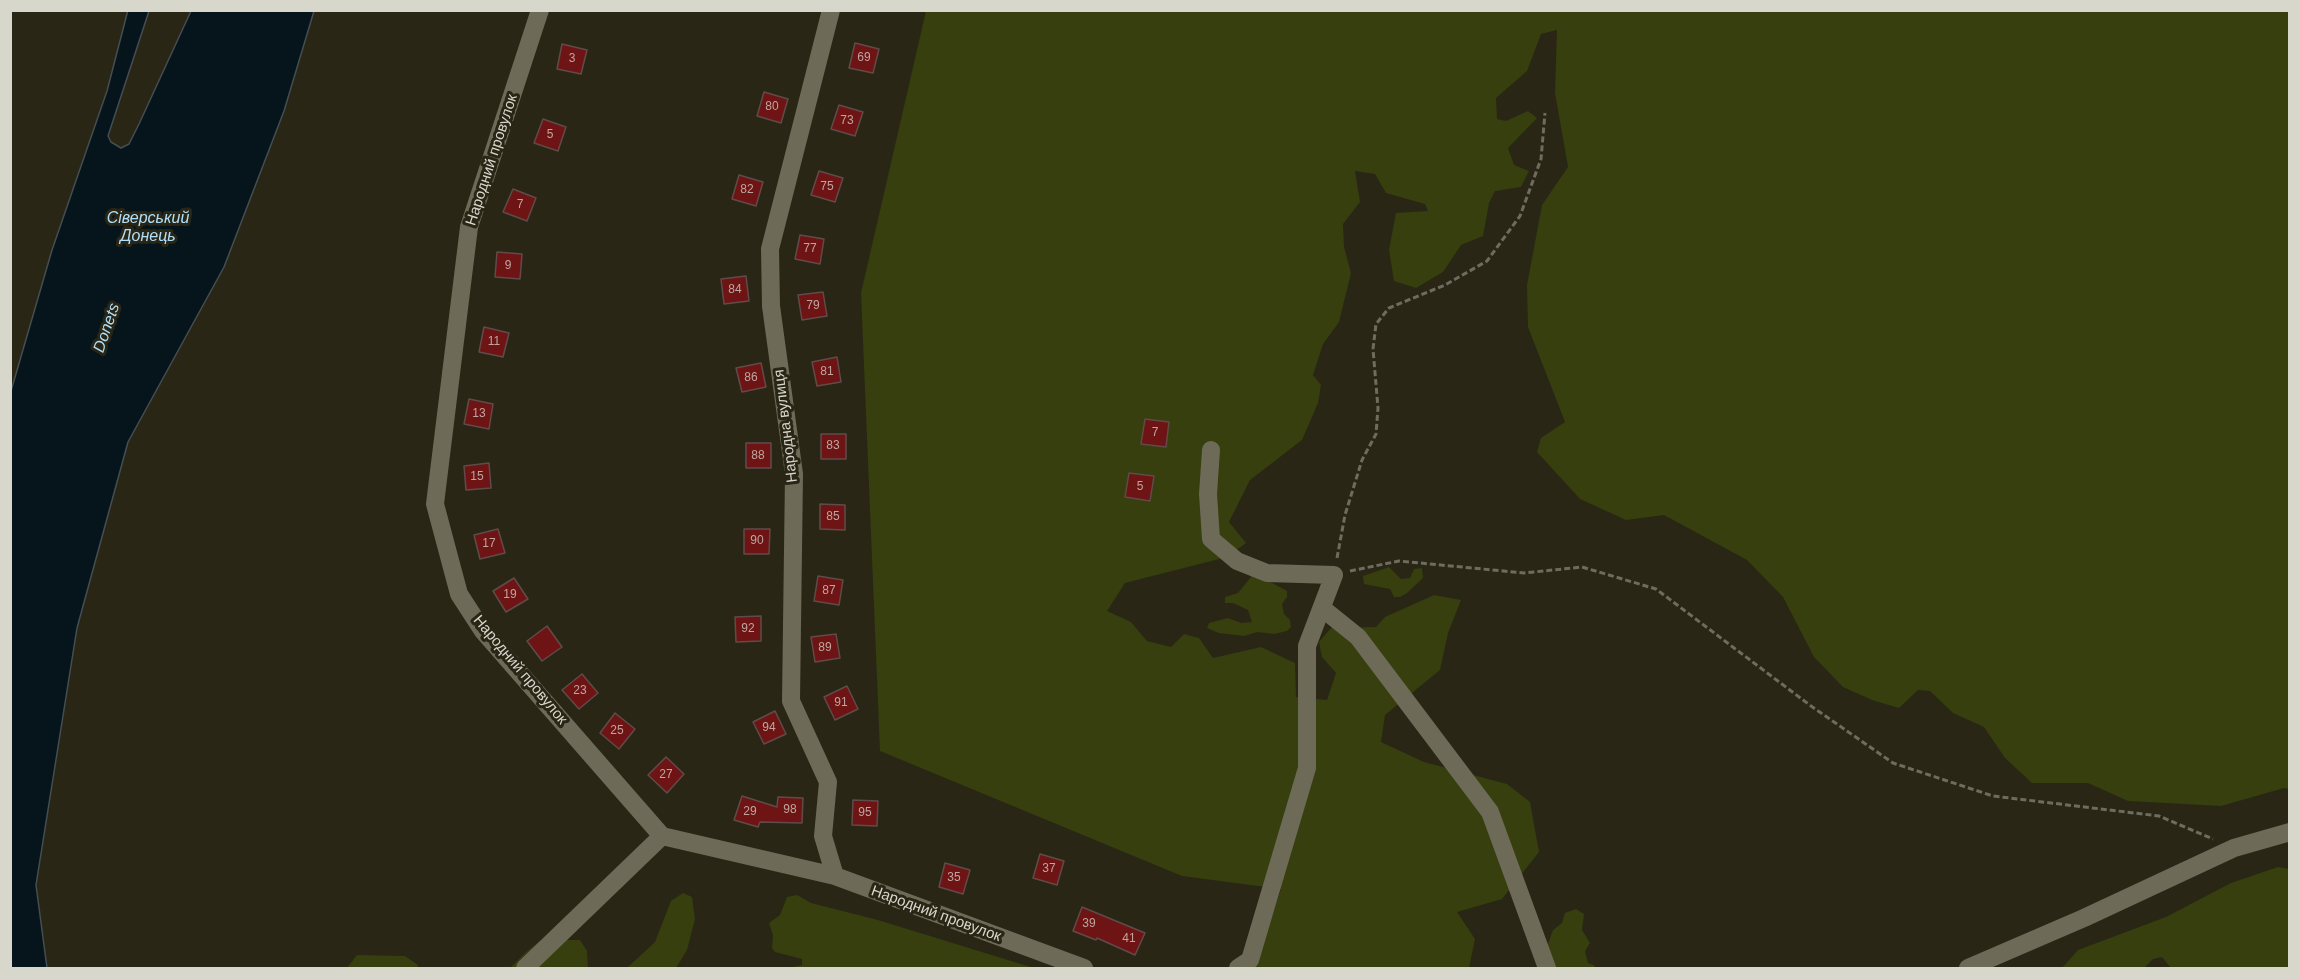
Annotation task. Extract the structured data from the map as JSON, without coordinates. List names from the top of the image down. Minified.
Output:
{"streets":{"street":["Народний провулок","Народна вулиця"]},"crossings":[["Народний провулок","Народна вулиця"]],"water":["Сіверський Донець","Donets"],"house_numbers":["69","3","80","73","5","75","82","7","77","9","84","79","11","81","86","13","7","83","88","15","5","85","90","17","87","19","92","89","23","91","94","25","27","98","29","95","37","35","39","41"]}
